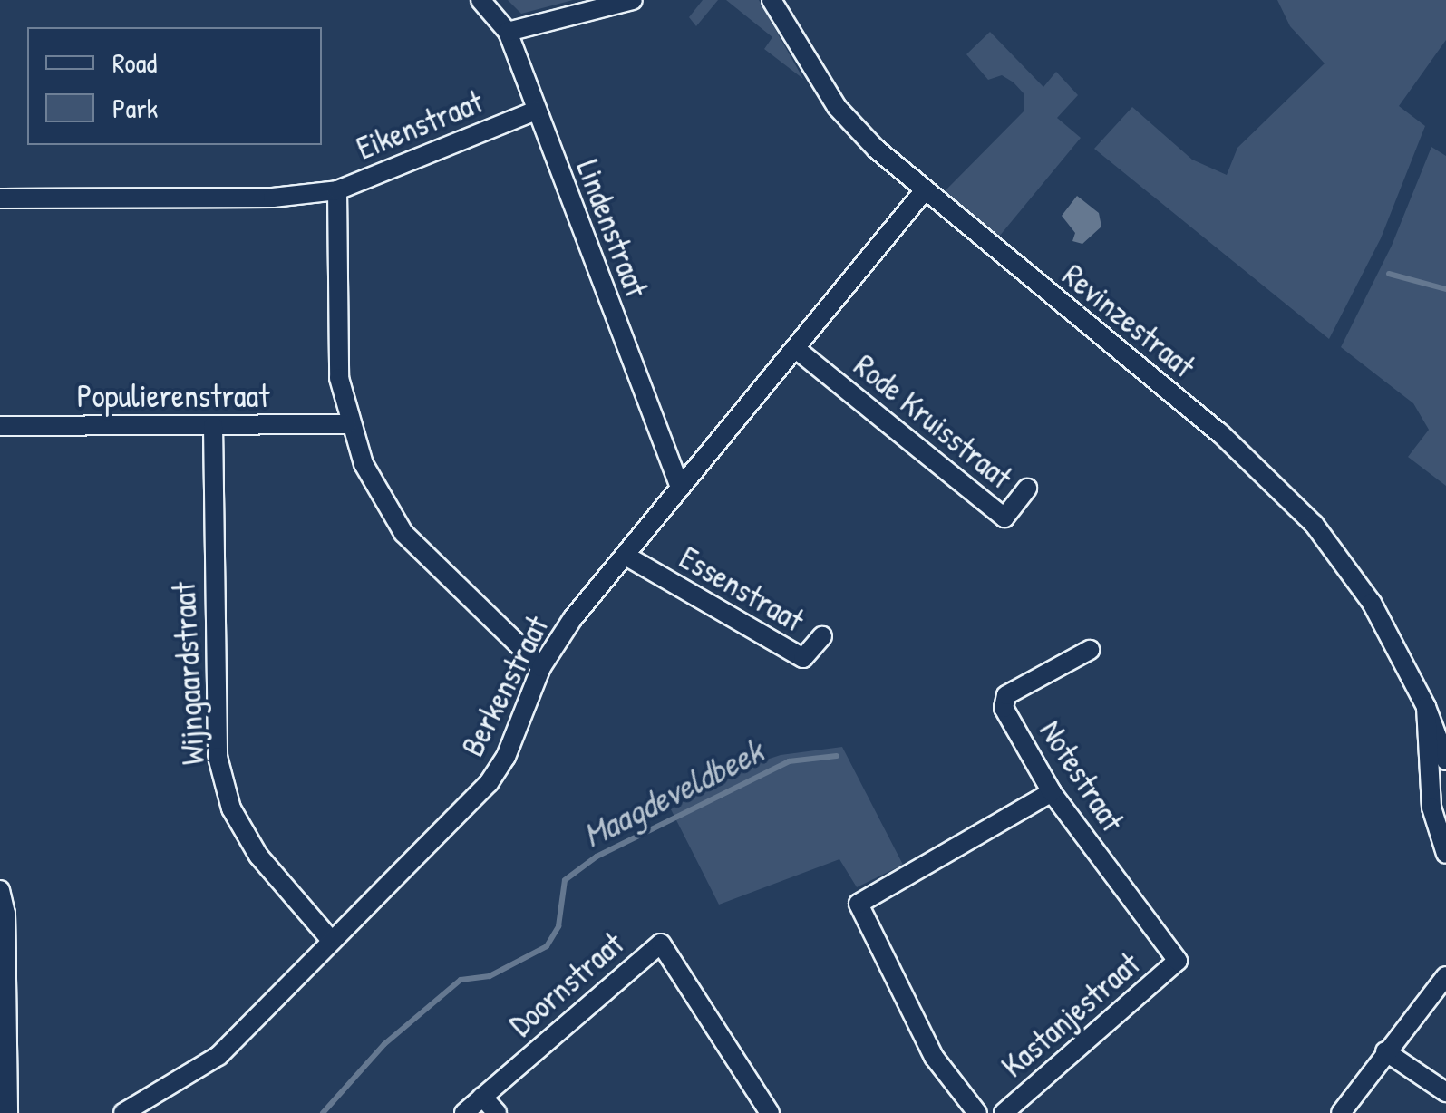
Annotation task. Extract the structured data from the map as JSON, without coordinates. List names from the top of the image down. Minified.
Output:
{"streets":{"street":["Eikenstraat","Lindenstraat","Revinzestraat","Populierenstraat","Rode Kruisstraat","Essenstraat","Wijngaardstraat","Berkenstraat","Notestraat","Doornstraat","Kastanjestraat"]},"crossings":[["Eikenstraat","Lindenstraat"],["Lindenstraat","Berkenstraat"],["Revinzestraat","Berkenstraat"],["Populierenstraat","Wijngaardstraat"],["Rode Kruisstraat","Berkenstraat"],["Essenstraat","Berkenstraat"],["Wijngaardstraat","Berkenstraat"],["Notestraat","Kastanjestraat"]],"water":["Maagdeveldbeek"],"legend":["Road","Park"]}
